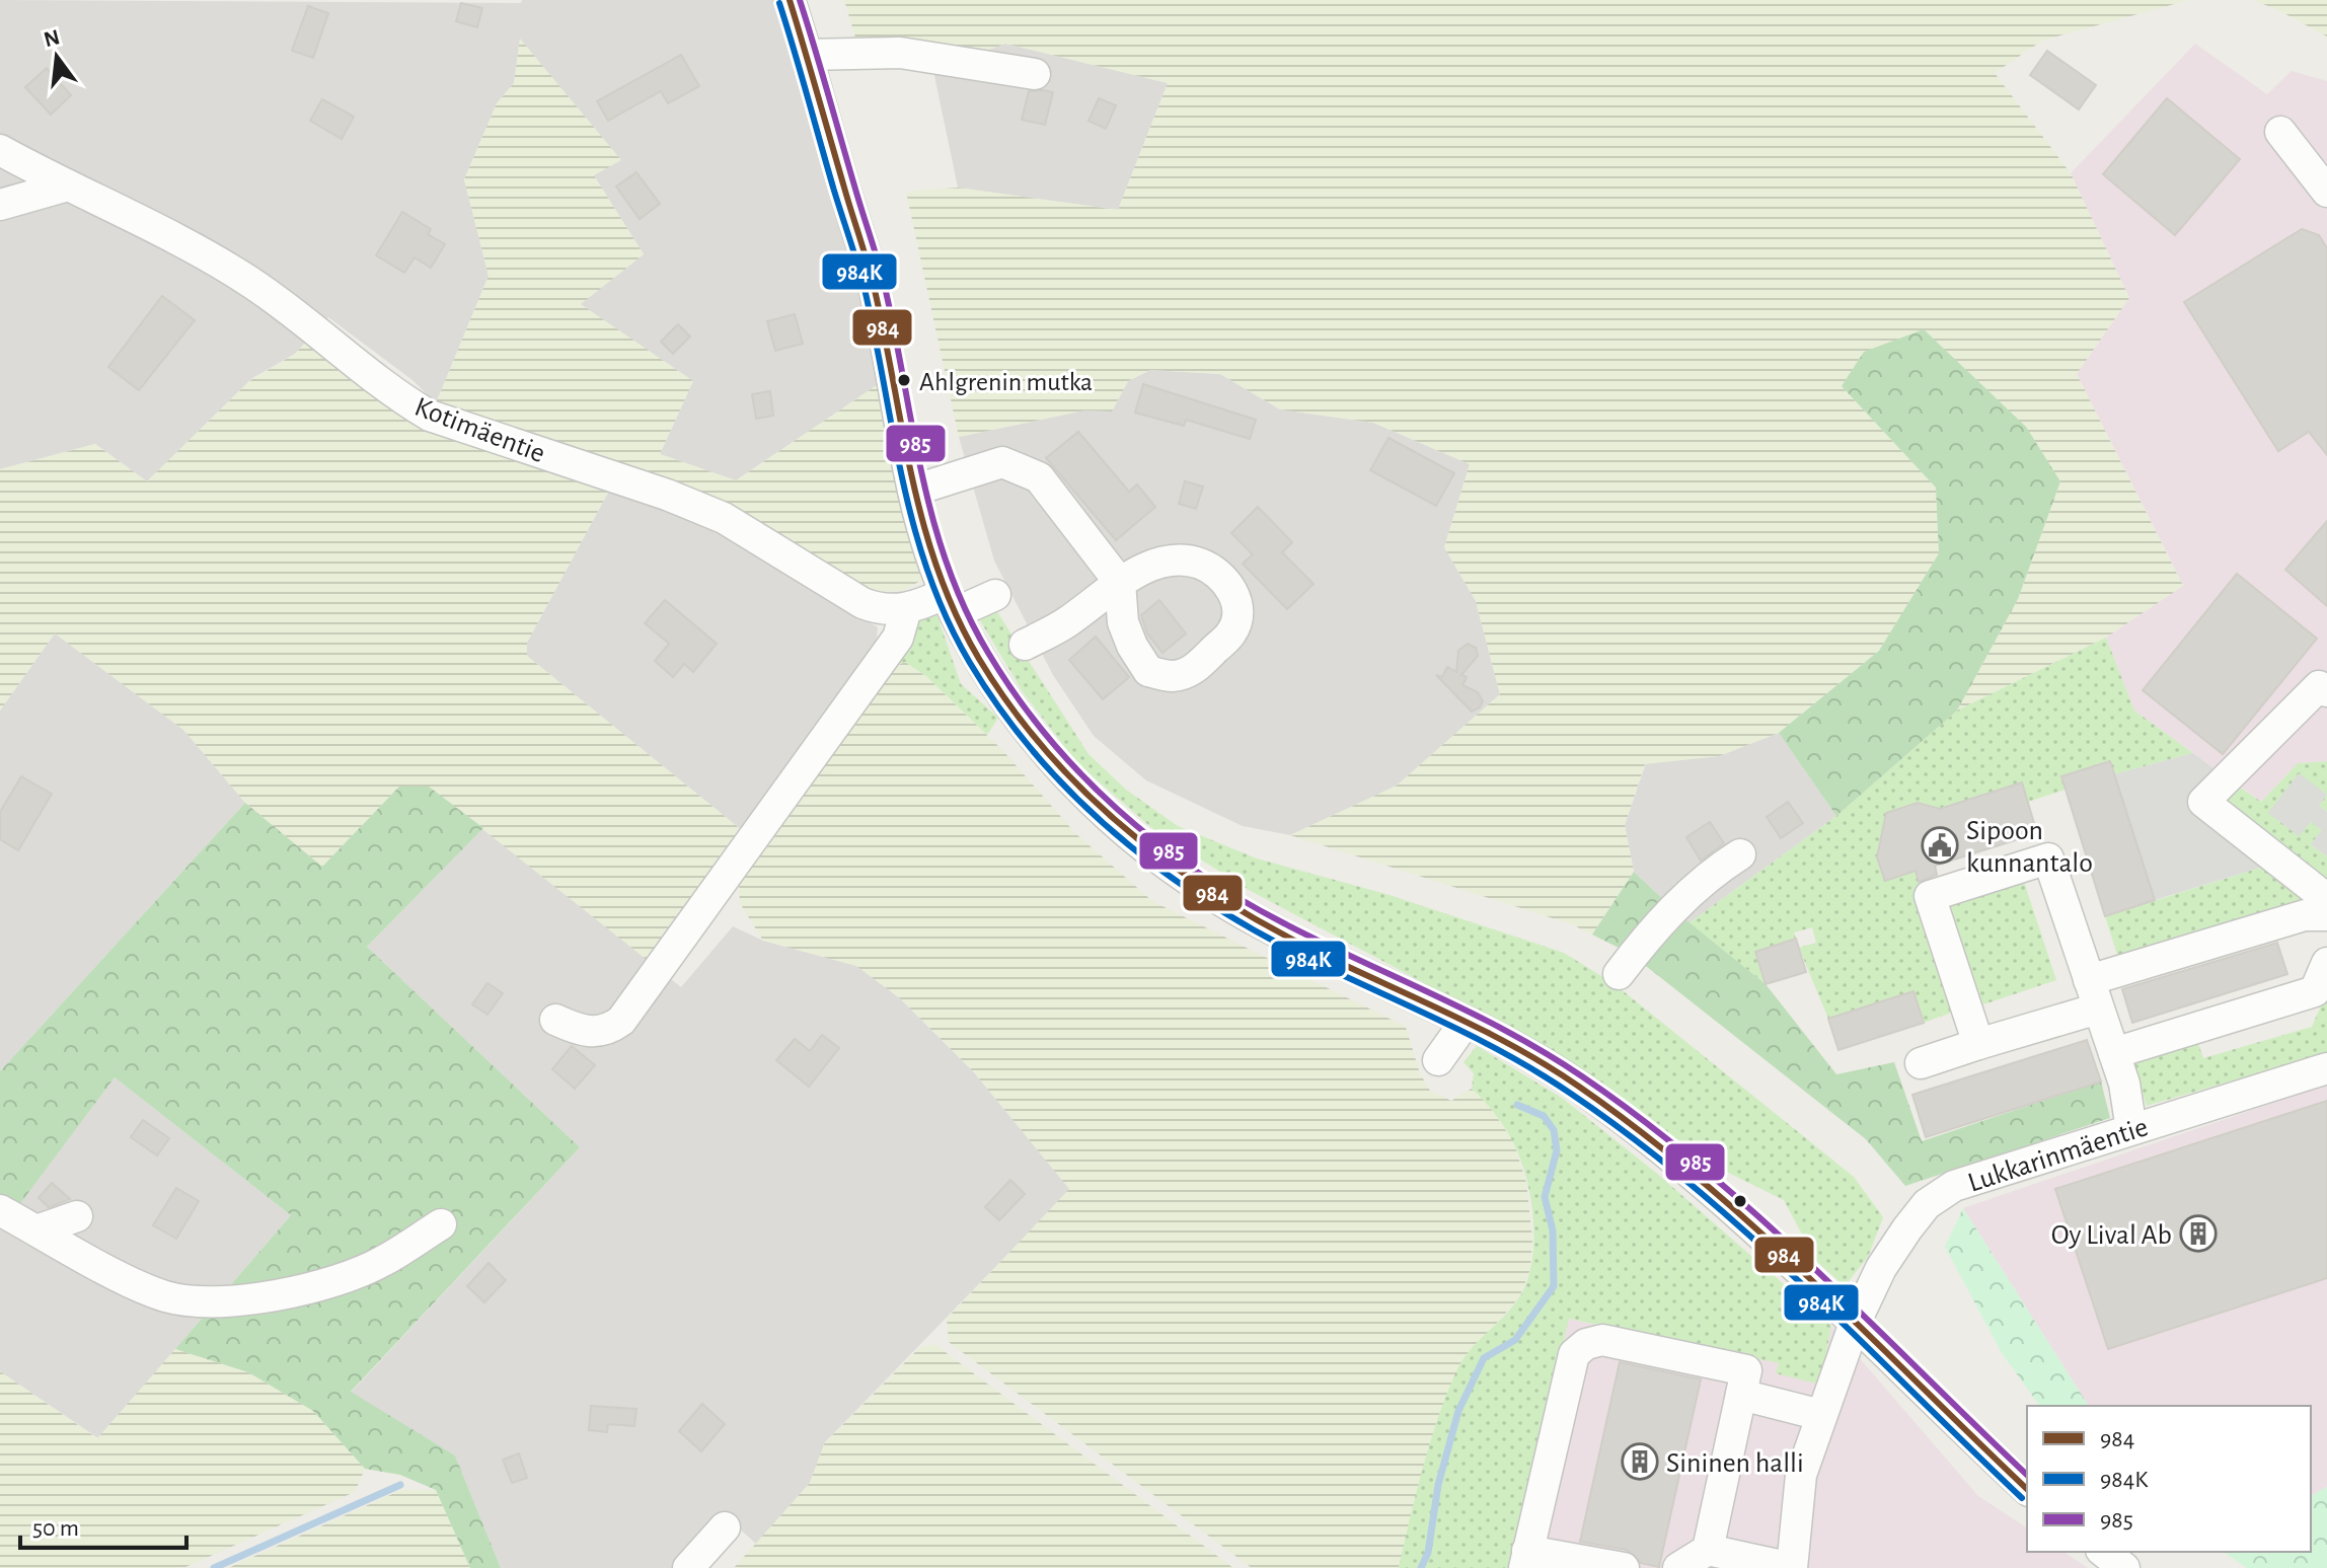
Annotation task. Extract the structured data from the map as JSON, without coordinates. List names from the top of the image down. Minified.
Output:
{"streets":{"street":["Kotimäentie","Lukkarinmäentie"]},"places":{"other":["Ahlgrenin mutka"],"public building":["Sipoon kunnantalo"],"building":["Oy Lival Ab","Sininen halli"]},"lines":["transit line 984","transit line 985","transit line 984K"],"legend":["984","984K","985"],"scale_bar":"50 m","north":"top"}
